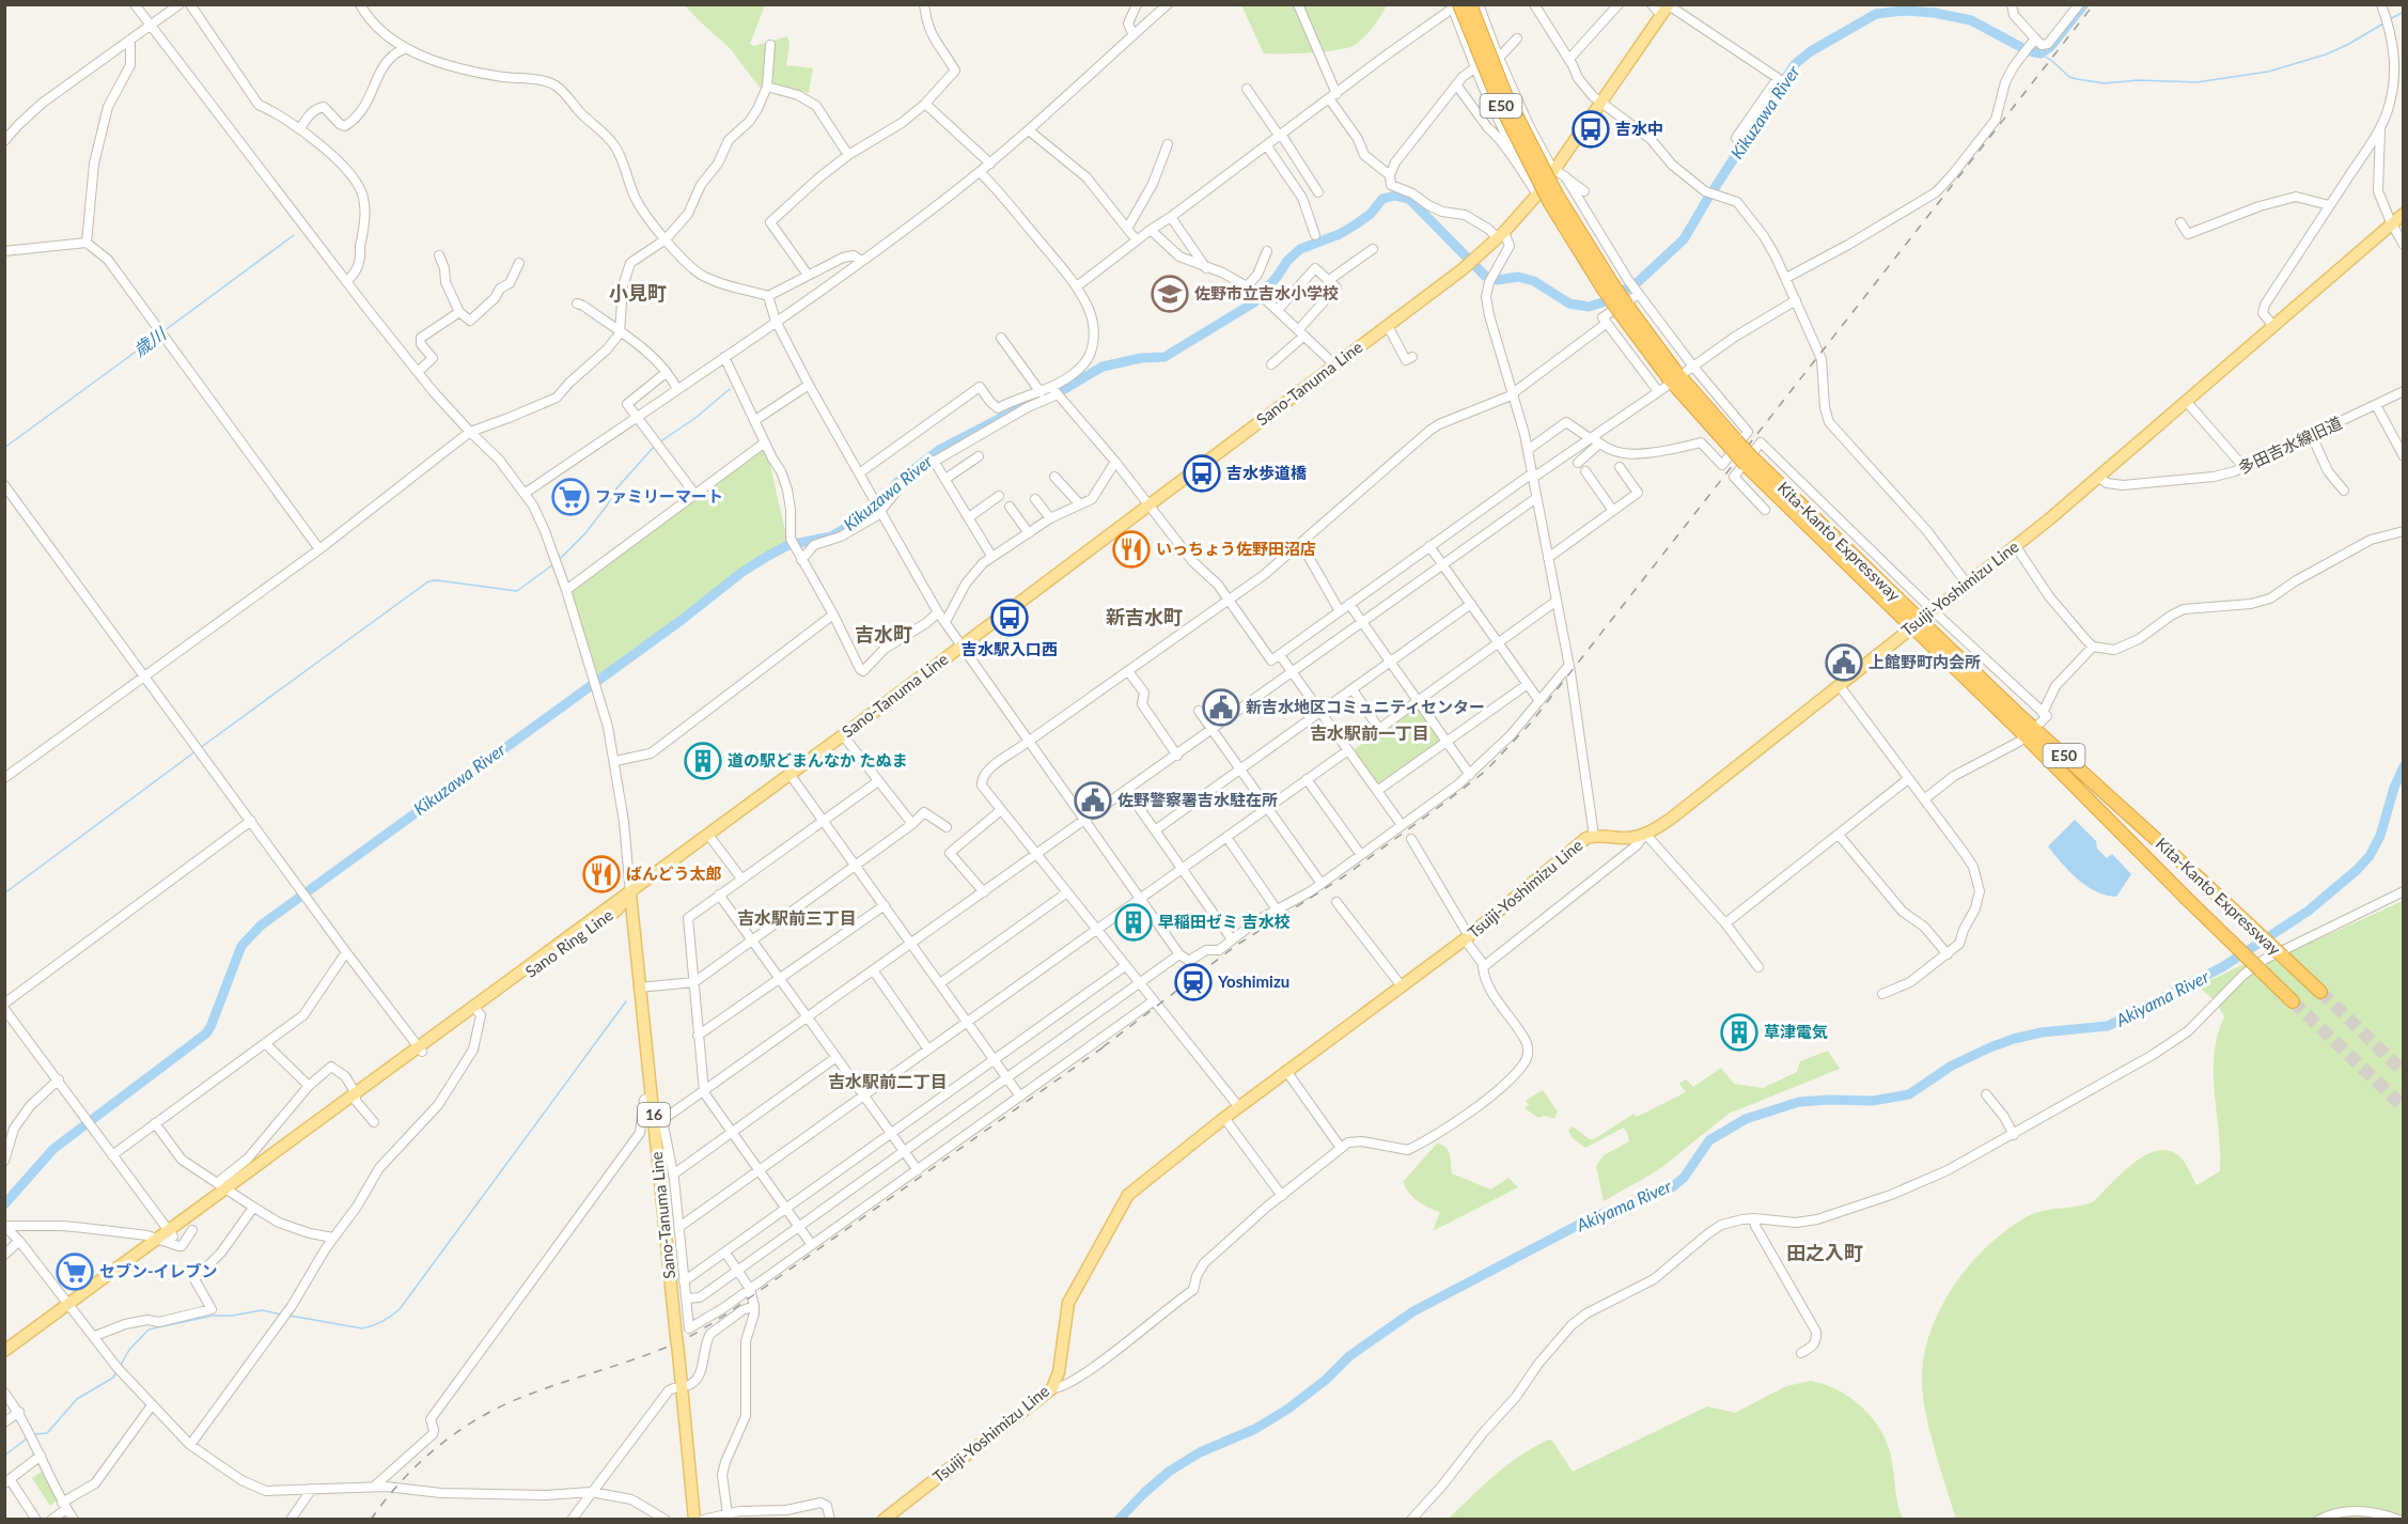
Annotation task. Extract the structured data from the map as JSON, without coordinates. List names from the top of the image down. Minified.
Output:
{"streets":{"highway":["E50","Kita-Kanto Expressway"],"main road":["Sano-Tanuma Line","Tsuiji-Yoshimizu Line","Sano Ring Line","16"],"street":["多田吉水線旧道"]},"crossings":[["Sano-Tanuma Line","Sano Ring Line"],["多田吉水線旧道","Tsuiji-Yoshimizu Line"]],"districts":["小見町","新吉水町","吉水町","吉水駅前一丁目","吉水駅前三丁目","吉水駅前二丁目","田之入町"],"water":["Kikuzawa River","歳川","Akiyama River"],"places":{"bus stop":["吉水中","吉水歩道橋","吉水駅入口西"],"school or university":["佐野市立吉水小学校"],"supermarket":["ファミリーマート","セブン-イレブン"],"restaurant":["いっちょう佐野田沼店","ばんどう太郎"],"public building":["上館野町内会所","新吉水地区コミュニティセンター","佐野警察署吉水駐在所"],"building":["道の駅どまんなか たぬま","早稲田ゼミ 吉水校","草津電気"],"station":["Yoshimizu"]}}
